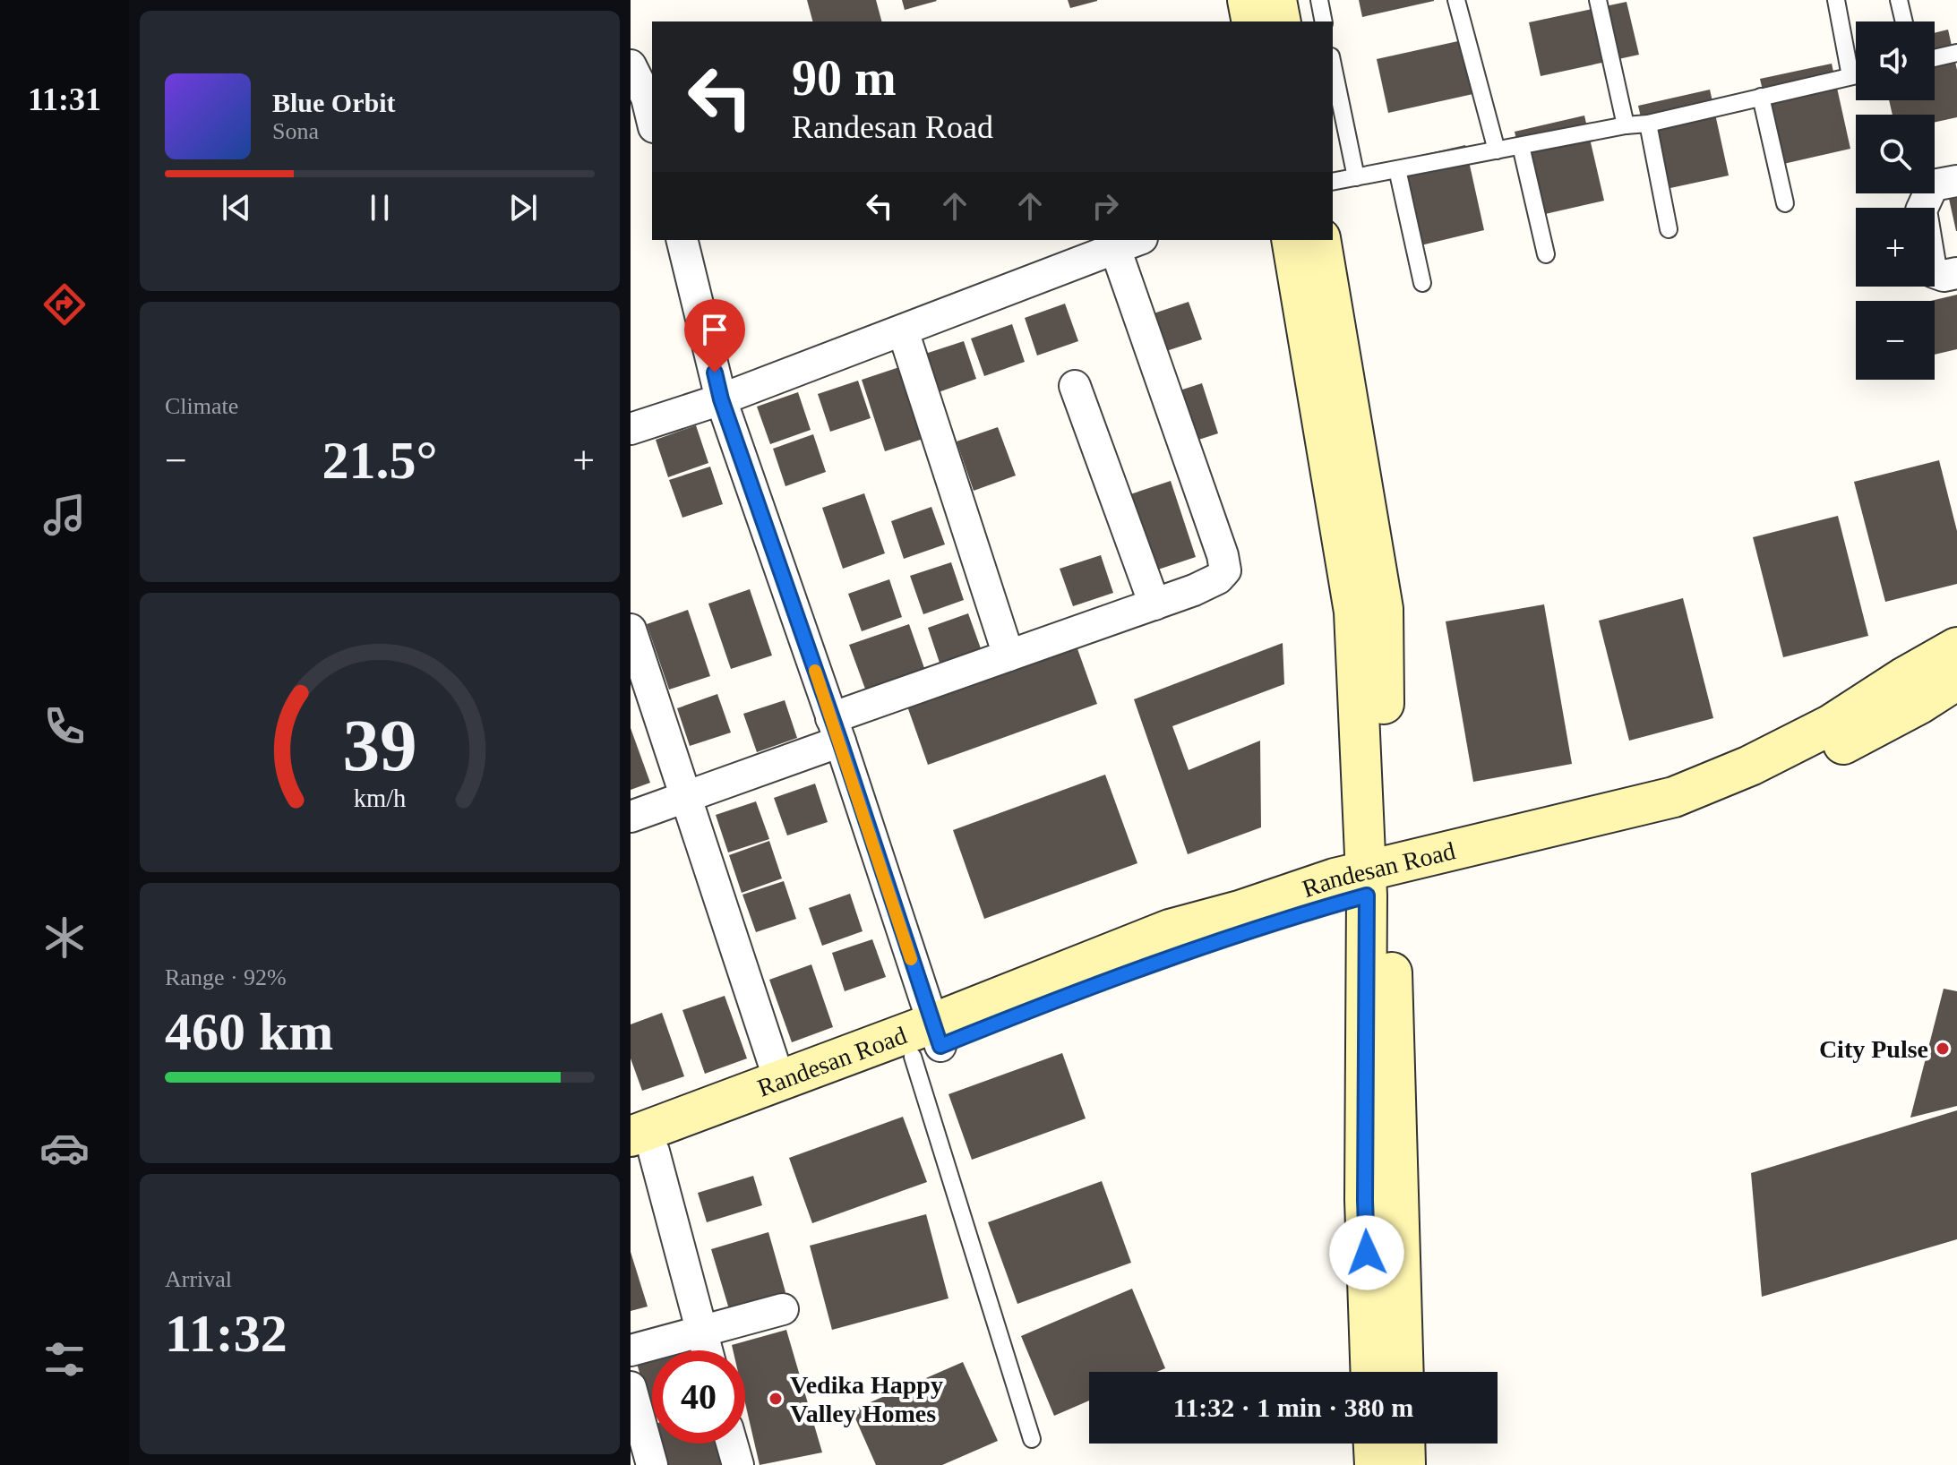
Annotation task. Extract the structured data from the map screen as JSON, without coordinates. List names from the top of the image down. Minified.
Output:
{"streets":{"street":["Randesan Road"]},"places":["City Pulse","Vedika Happy Valley Homes"],"page":{"tabs":"11:31","map_buttons":["+","−"],"turn":["90 m","Randesan Road"],"song":["Blue Orbit","Sona"],"tile":["Climate",["Range · 92%","460 km"],["Arrival","11:32"]],"heat":["−","21.5°","+"],"limit":"40","trip":"11:32 · 1 min · 380 m","gauge":["39","km/h"]}}
